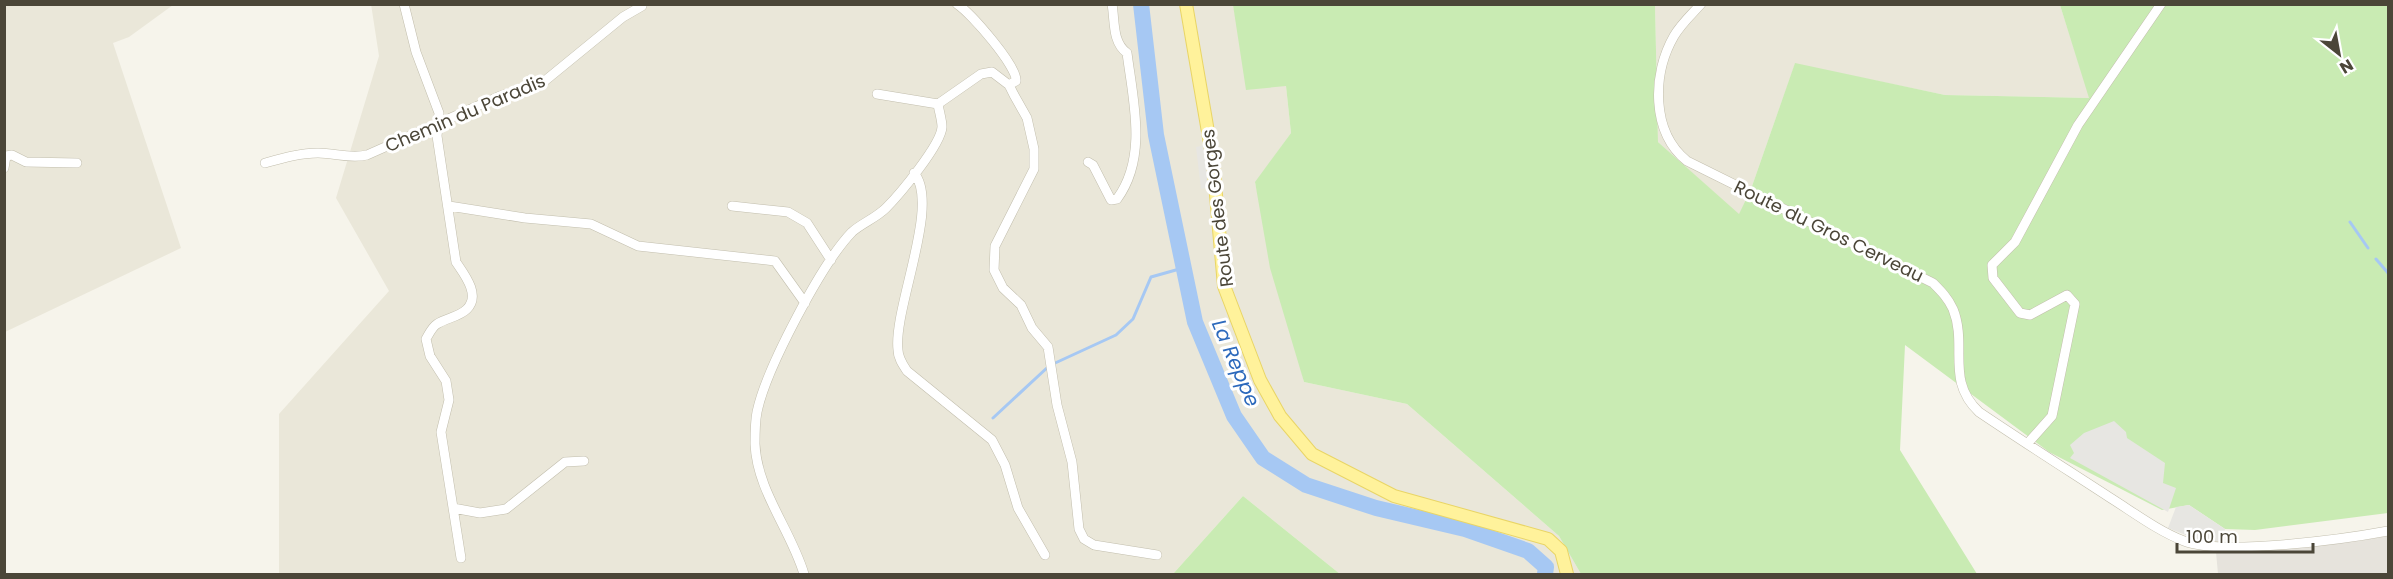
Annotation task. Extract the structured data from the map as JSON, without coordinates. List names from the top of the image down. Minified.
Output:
{"streets":{"main road":["Route des Gorges"],"street":["Chemin du Paradis","Route du Gros Cerveau"]},"water":["La Reppe"],"scale_bar":"100 m","north":"bottom right"}
